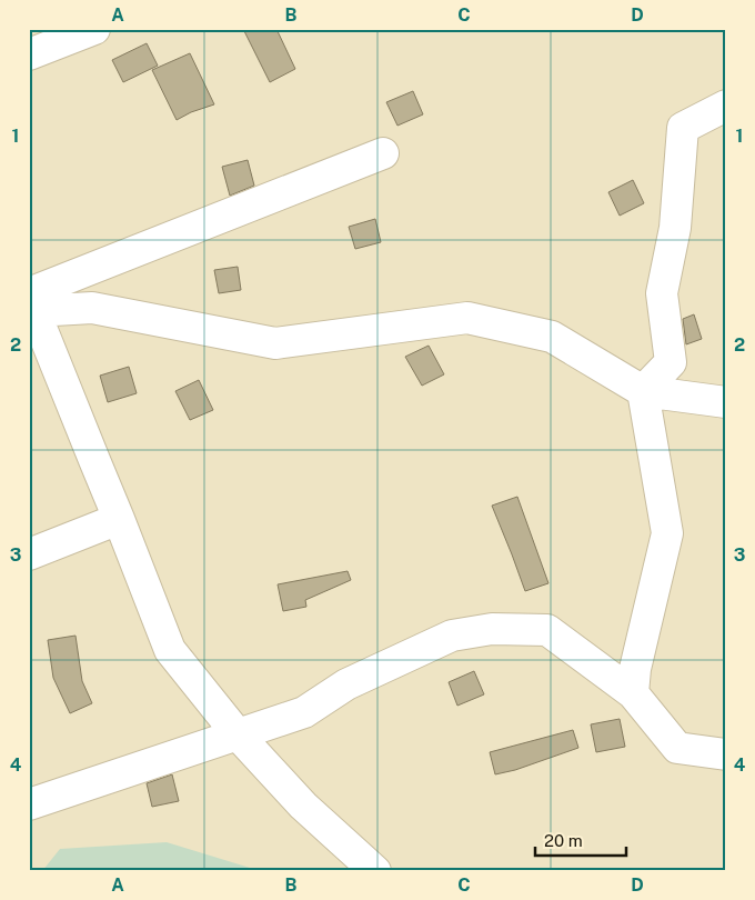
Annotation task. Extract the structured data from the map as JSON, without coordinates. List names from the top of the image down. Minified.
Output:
{"scale_bar":"20 m","grid":{"columns":["A","B","C","D"],"rows":["1","2","3","4"]}}
